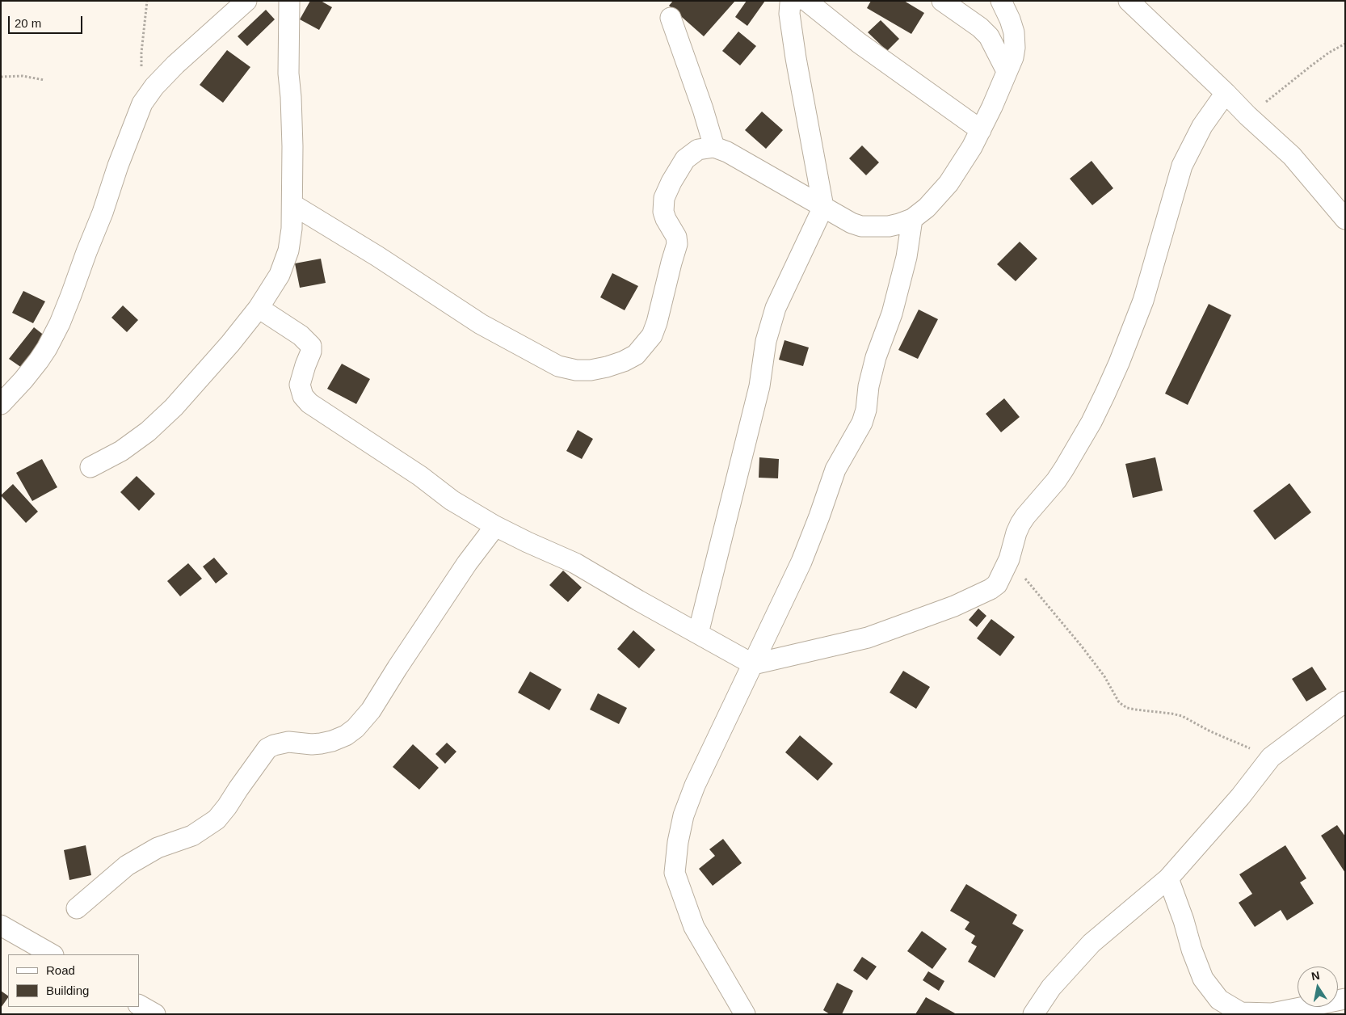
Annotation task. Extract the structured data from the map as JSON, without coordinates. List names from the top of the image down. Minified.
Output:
{"legend":["Road","Building"],"scale_bar":"20 m","north":"top"}
